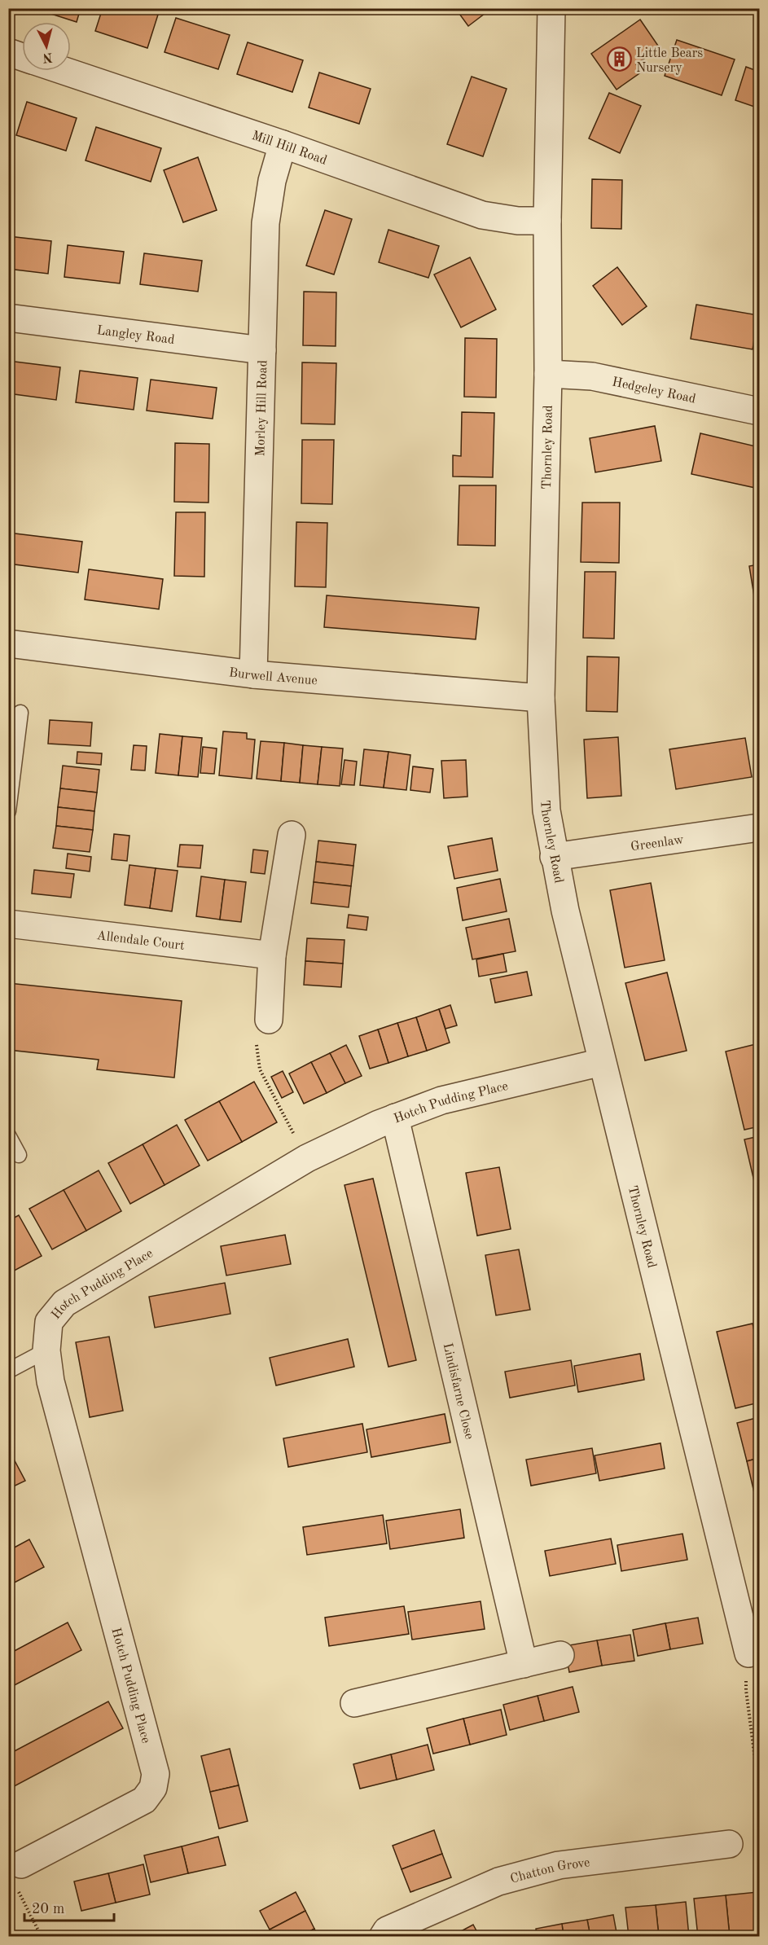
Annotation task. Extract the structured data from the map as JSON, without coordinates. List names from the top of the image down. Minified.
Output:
{"streets":{"street":["Mill Hill Road","Langley Road","Hedgeley Road","Morley Hill Road","Thornley Road","Burwell Avenue","Greenlaw","Allendale Court","Hotch Pudding Place","Lindisfarne Close","Chatton Grove"]},"crossings":[["Mill Hill Road","Morley Hill Road"],["Mill Hill Road","Thornley Road"],["Langley Road","Morley Hill Road"],["Hedgeley Road","Thornley Road"],["Morley Hill Road","Burwell Avenue"],["Thornley Road","Burwell Avenue"],["Thornley Road","Greenlaw"],["Thornley Road","Hotch Pudding Place"],["Hotch Pudding Place","Lindisfarne Close"]],"places":{"building":["Little Bears Nursery"]},"scale_bar":"20 m","north":"bottom"}
